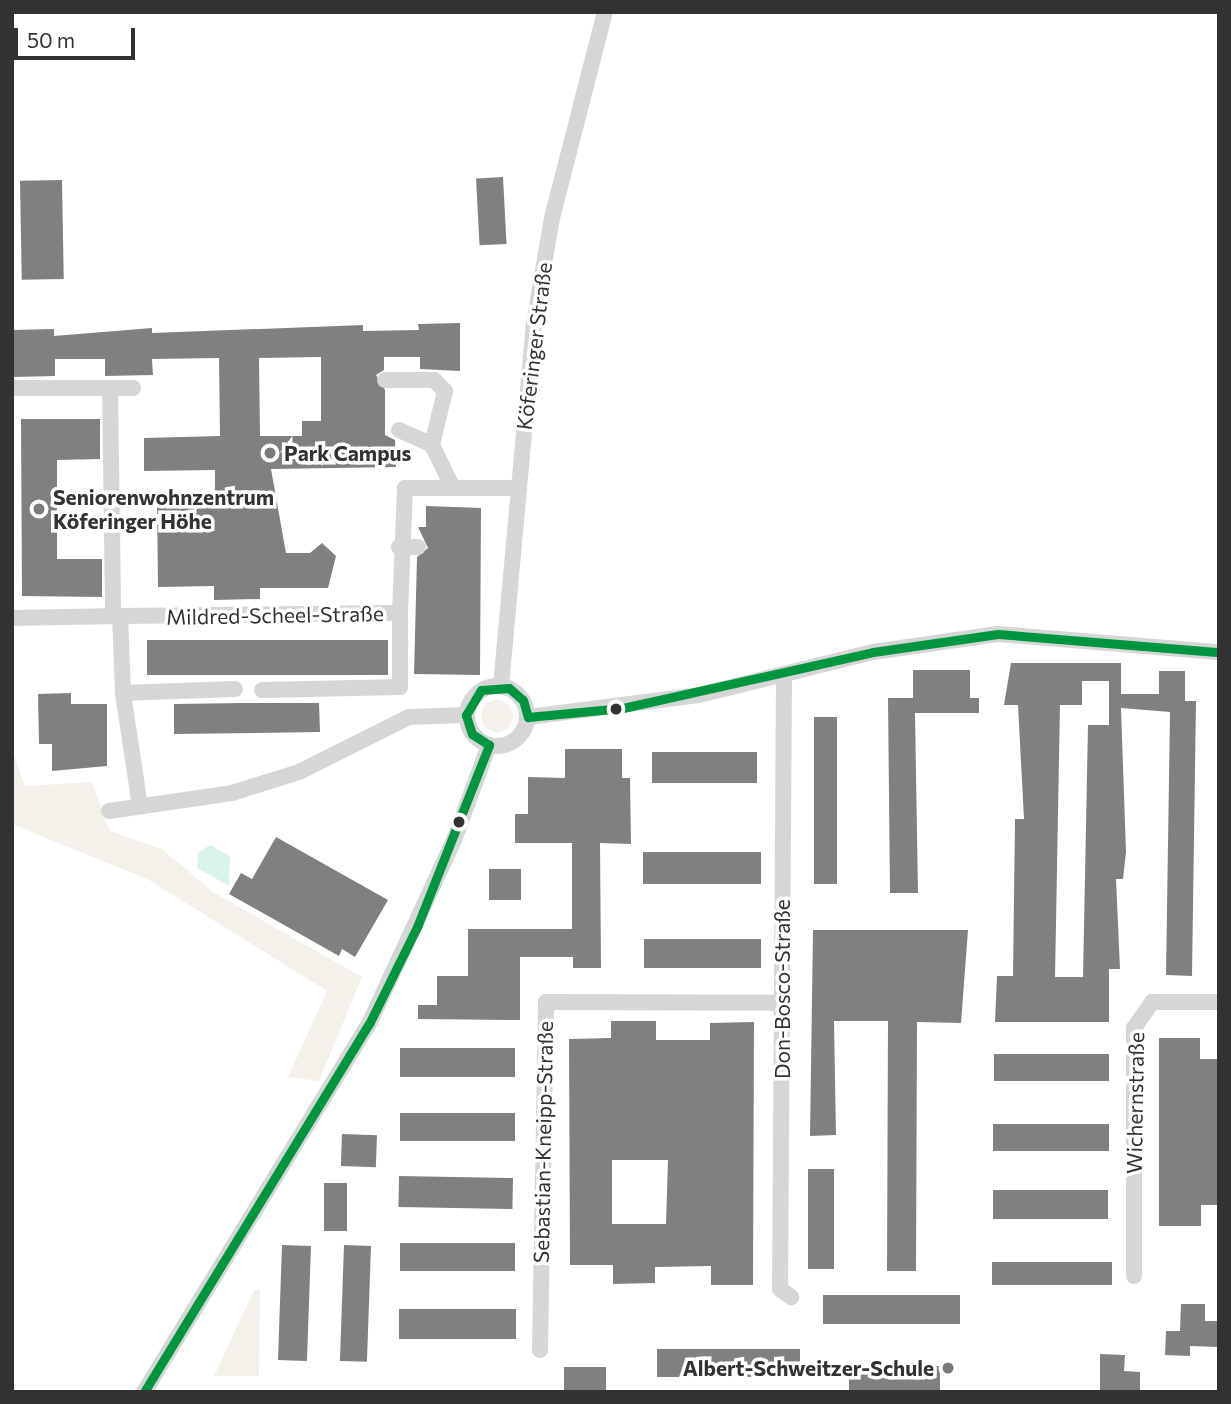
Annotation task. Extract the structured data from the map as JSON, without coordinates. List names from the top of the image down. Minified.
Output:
{"streets":{"street":["Köferinger Straße","Mildred-Scheel-Straße","Don-Bosco-Straße","Wichernstraße","Sebastian-Kneipp-Straße"]},"crossings":[["Köferinger Straße","Mildred-Scheel-Straße"],["Don-Bosco-Straße","Sebastian-Kneipp-Straße"]],"places":["Park Campus","Seniorenwohnzentrum Köferinger Höhe","Albert-Schweitzer-Schule"],"scale_bar":"50 m"}
